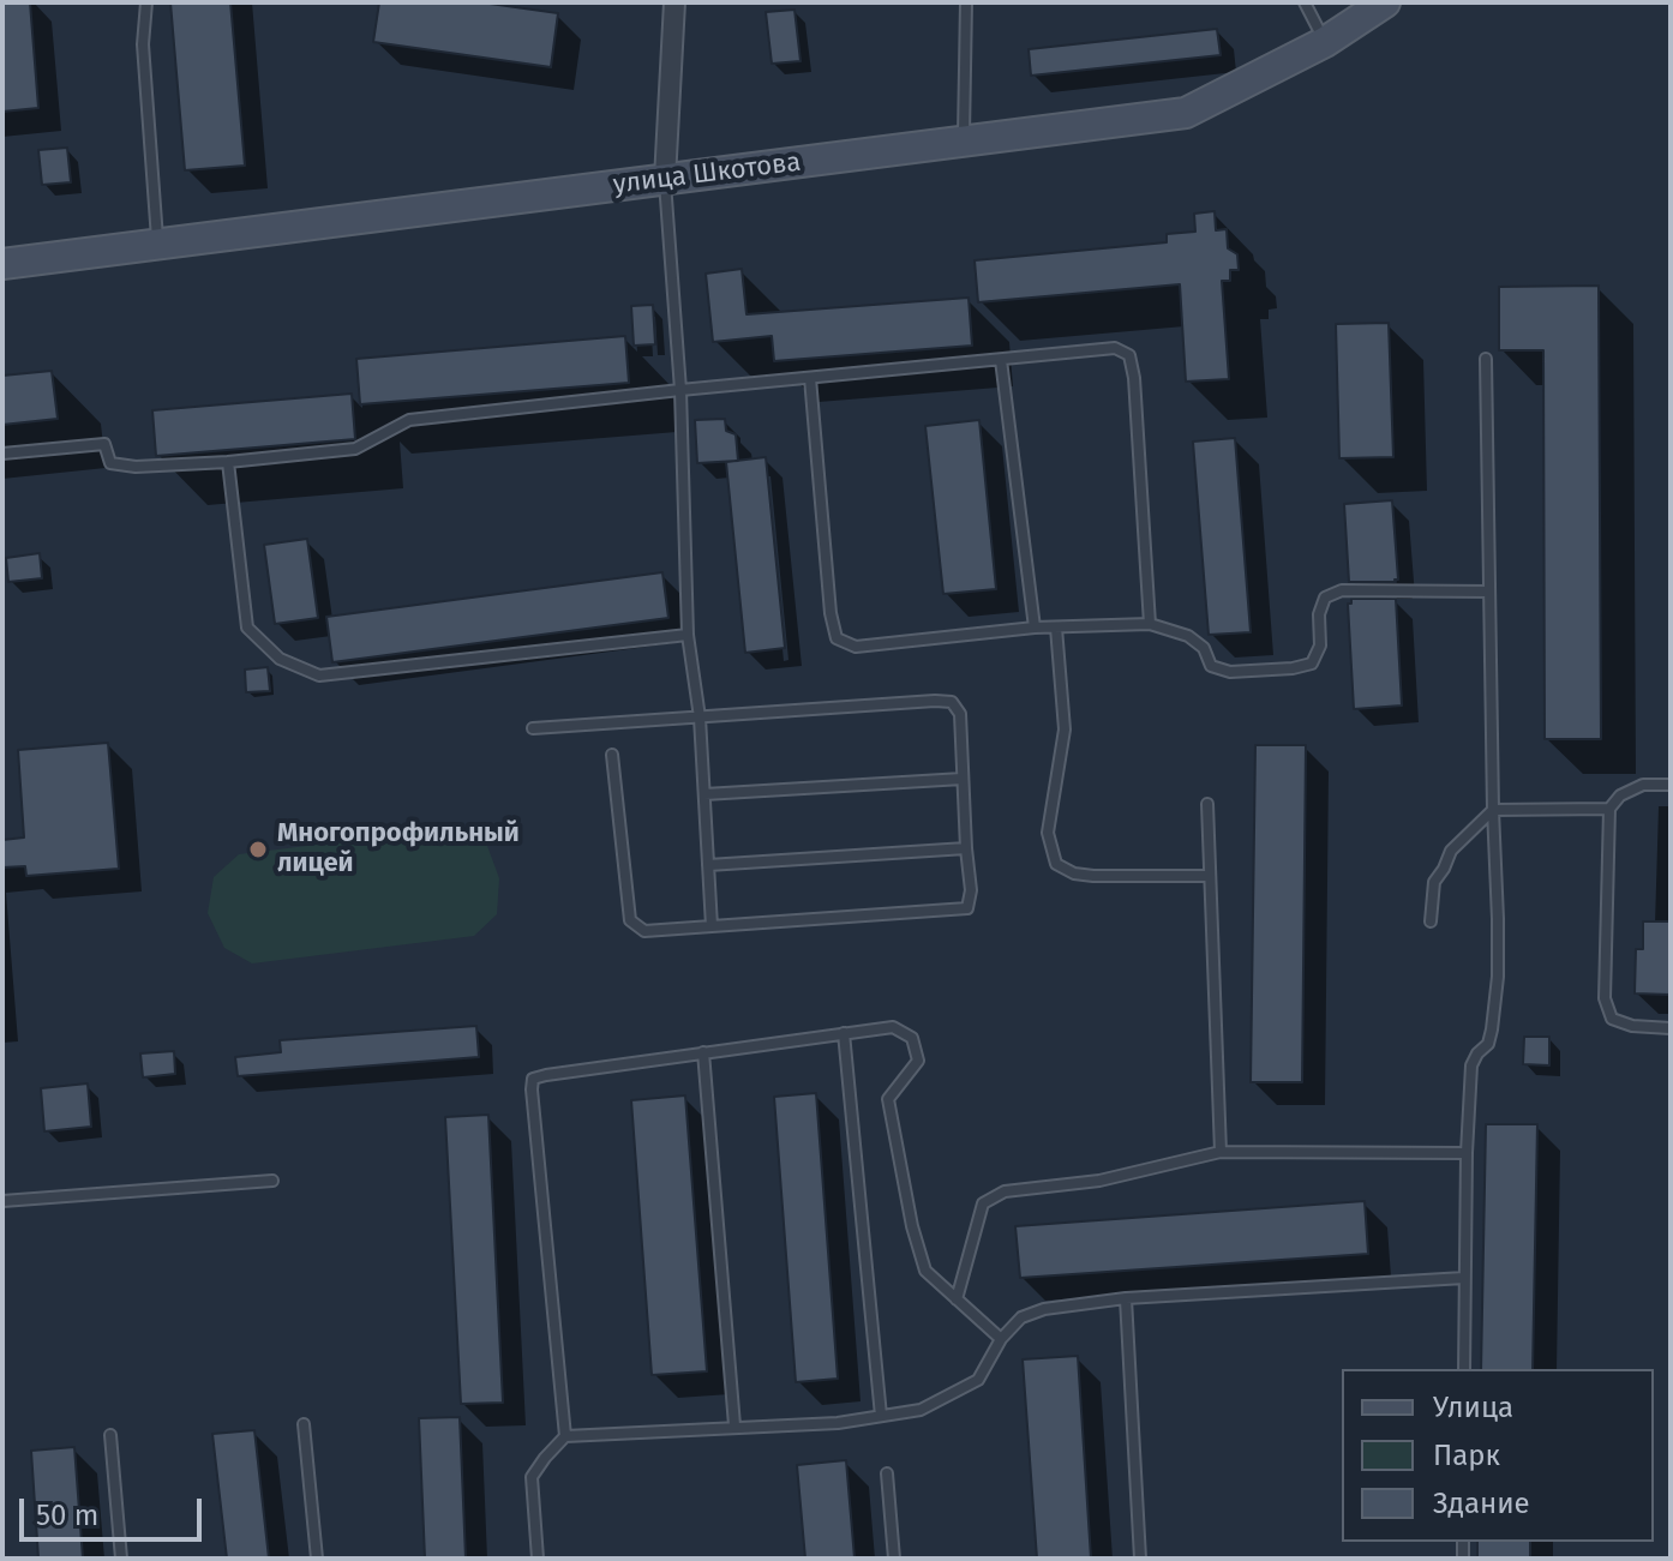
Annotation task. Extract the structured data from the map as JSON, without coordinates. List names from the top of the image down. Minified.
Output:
{"streets":{"street":["улица Шкотова"]},"places":["Многопрофильный лицей"],"legend":["Улица","Парк","Здание"],"scale_bar":"50 m"}
